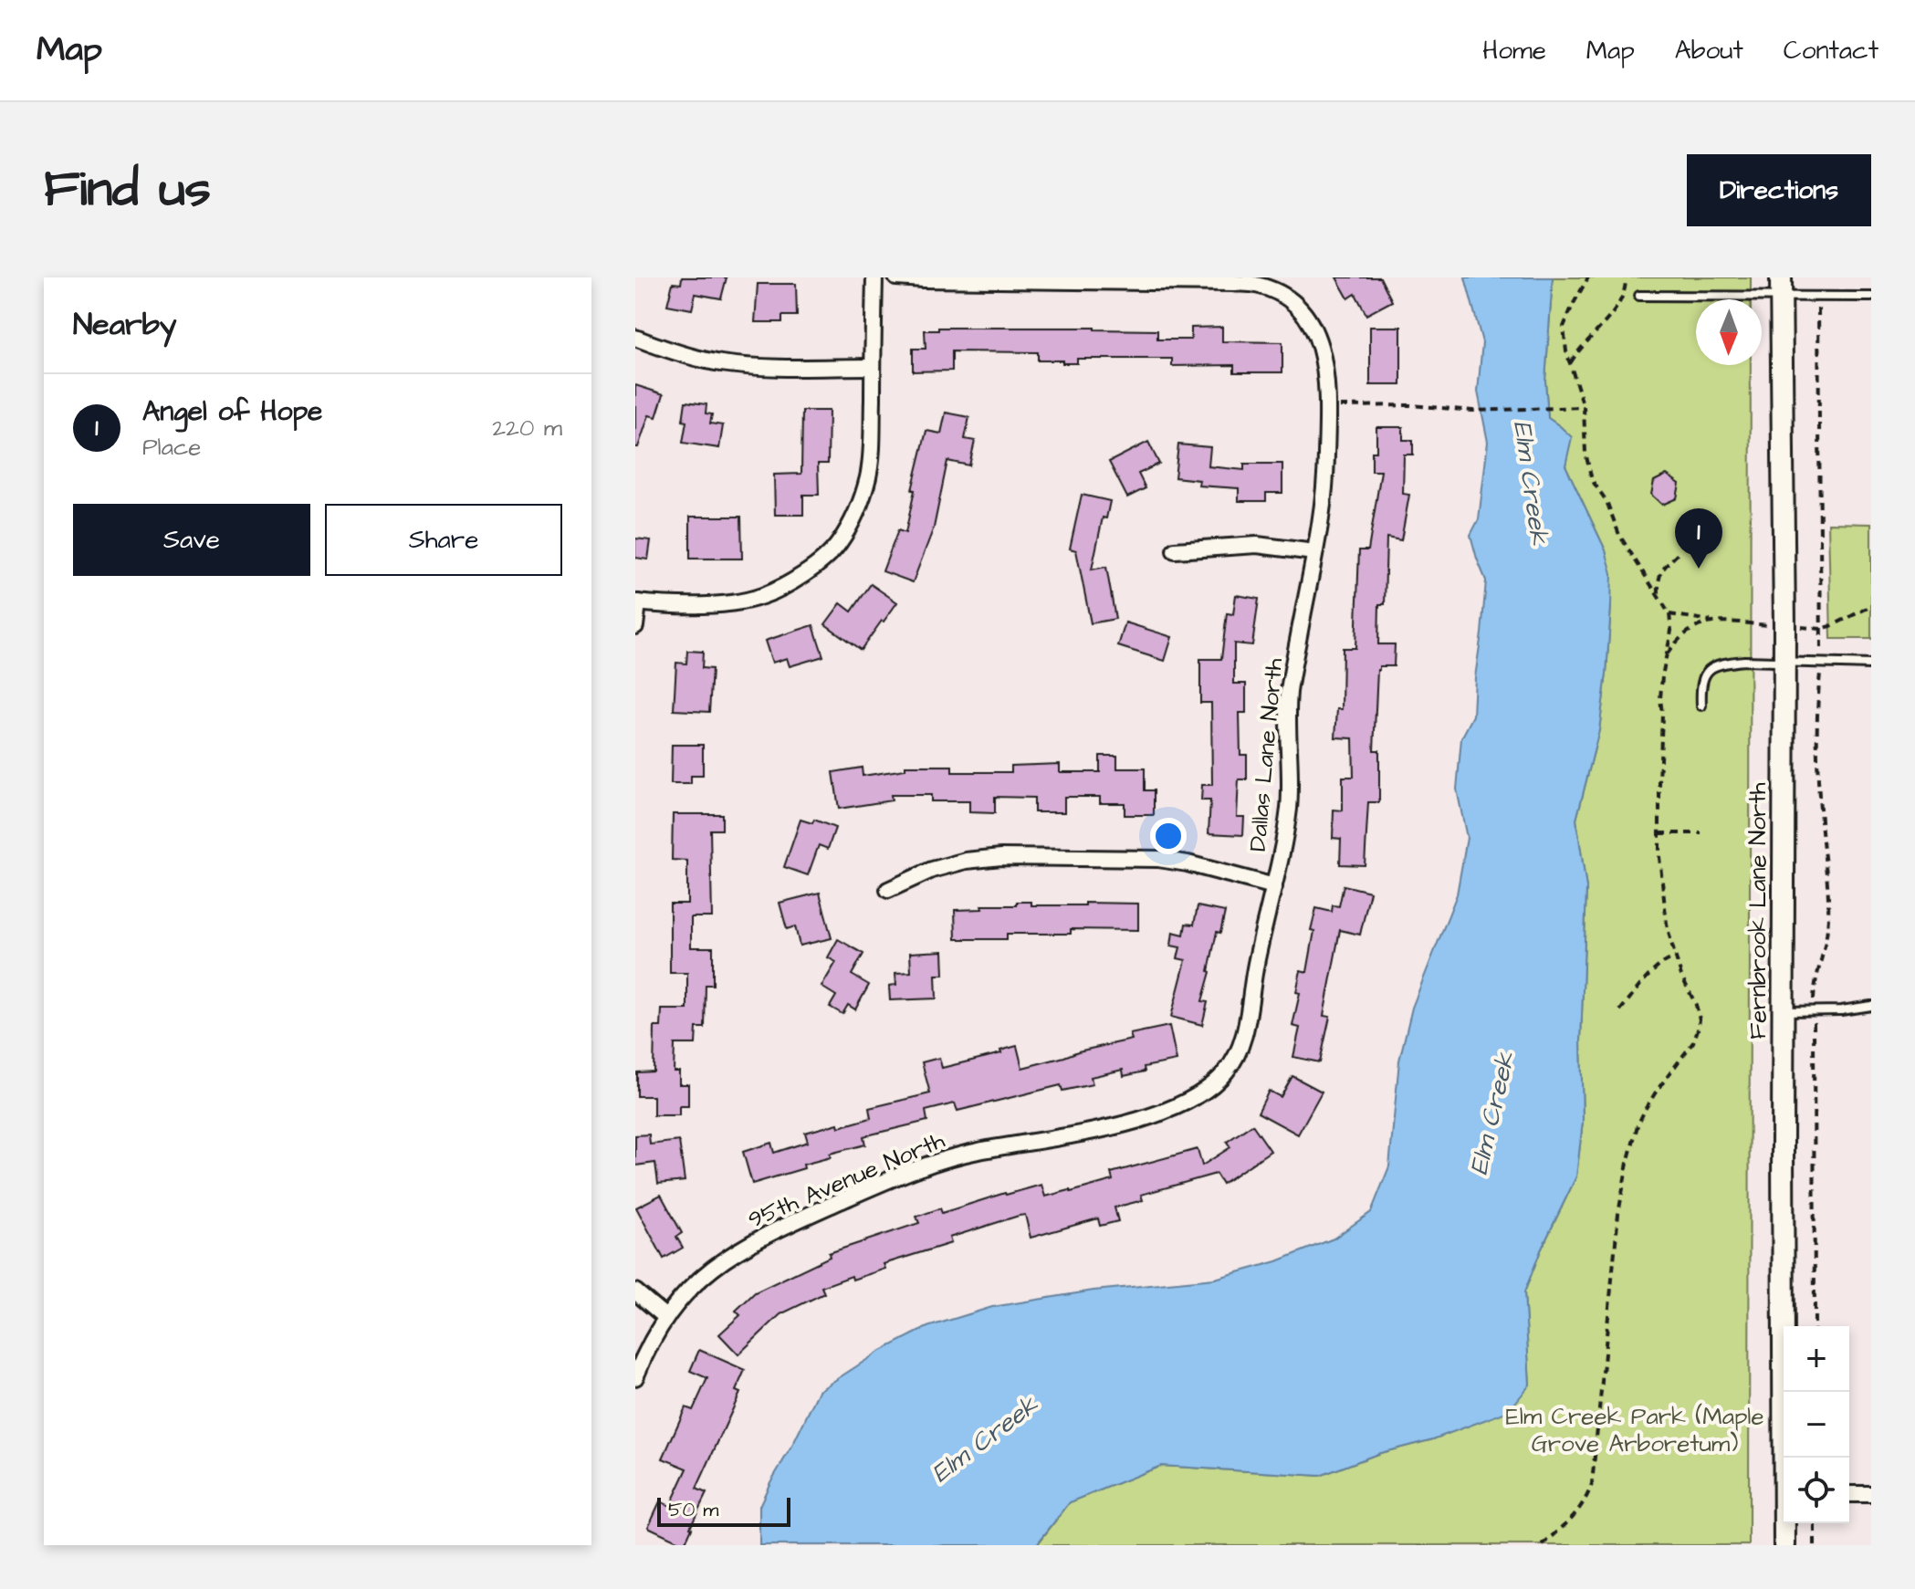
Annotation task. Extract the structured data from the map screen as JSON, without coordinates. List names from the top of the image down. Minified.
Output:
{"streets":{"street":["Dallas Lane North","Fernbrook Lane North","95th Avenue North"]},"crossings":[["Dallas Lane North","95th Avenue North"]],"water":["Elm Creek"],"parks":["Elm Creek Park (Maple Grove Arboretum)"],"scale_bar":"50 m","north":"bottom","page":{"header":"Map","nav":["Home","Map","About","Contact"],"title":"Find us","buttons":["Directions",["Save","Share"]],"heading":"Nearby","list":[{"mark":"1","name":"Angel of Hope","note":"Place","value":"220 m"}],"pins":"1","map_buttons":["+","−"],"scale":"50 m"}}
